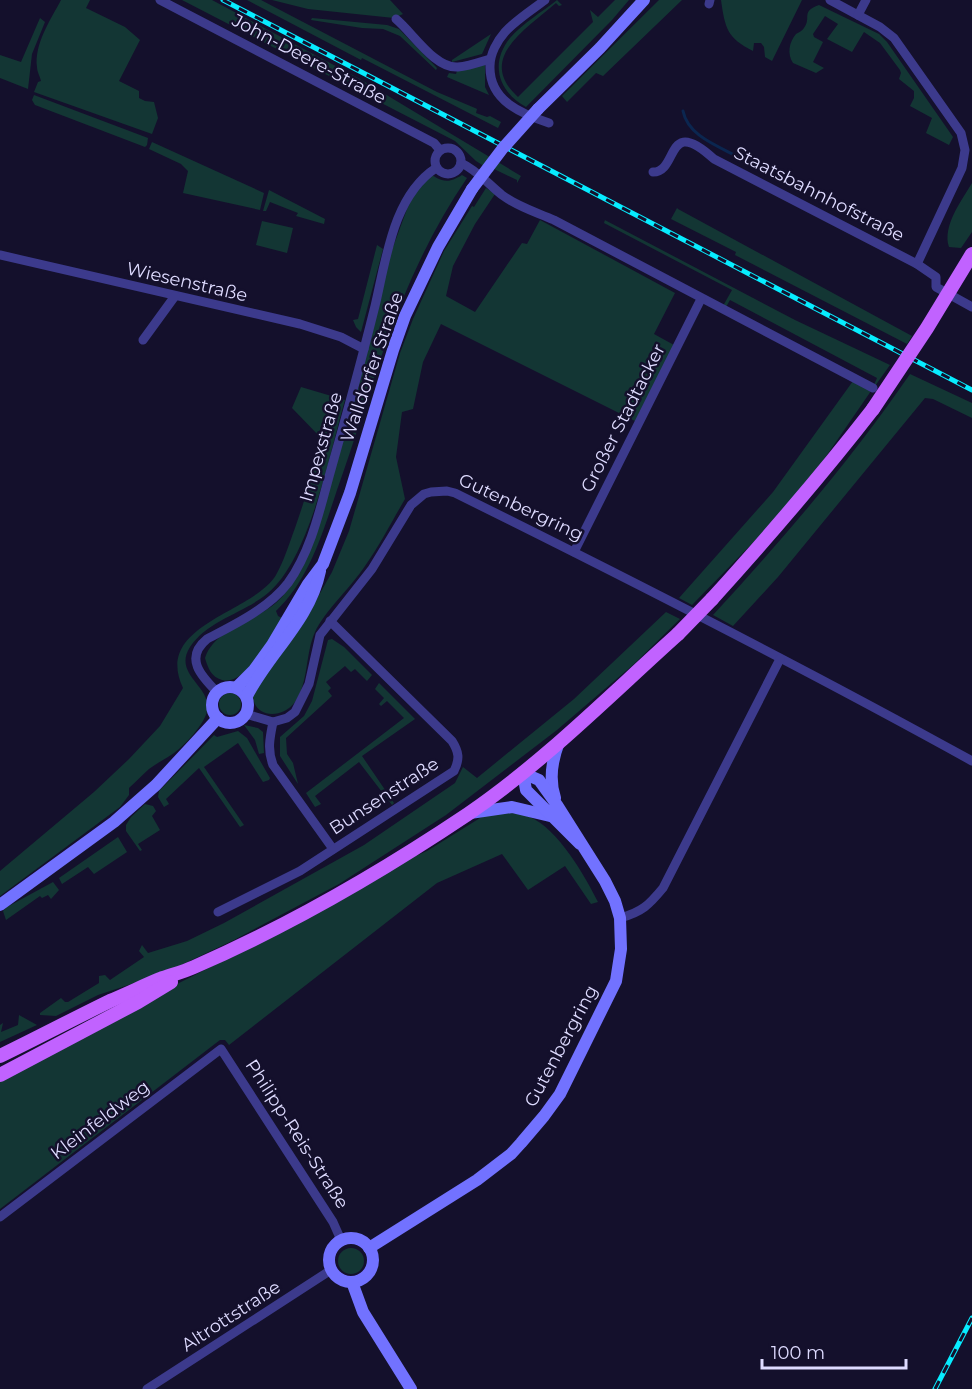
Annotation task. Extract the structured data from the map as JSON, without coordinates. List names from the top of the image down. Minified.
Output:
{"streets":{"street":["John-Deere-Straße","Staatsbahnhofstraße","Wiesenstraße","Walldorfer Straße","Großer Stadtacker","Impexstraße","Gutenbergring","Bunsenstraße","Kleinfeldweg","Philipp-Reis-Straße","Altrottstraße"]},"crossings":[["John-Deere-Straße","Impexstraße"],["Wiesenstraße","Impexstraße"],["Walldorfer Straße","Impexstraße"],["Großer Stadtacker","Gutenbergring"],["Gutenbergring","Bunsenstraße"],["Gutenbergring","Philipp-Reis-Straße"],["Gutenbergring","Altrottstraße"],["Kleinfeldweg","Philipp-Reis-Straße"],["Philipp-Reis-Straße","Altrottstraße"]],"scale_bar":"100 m"}
